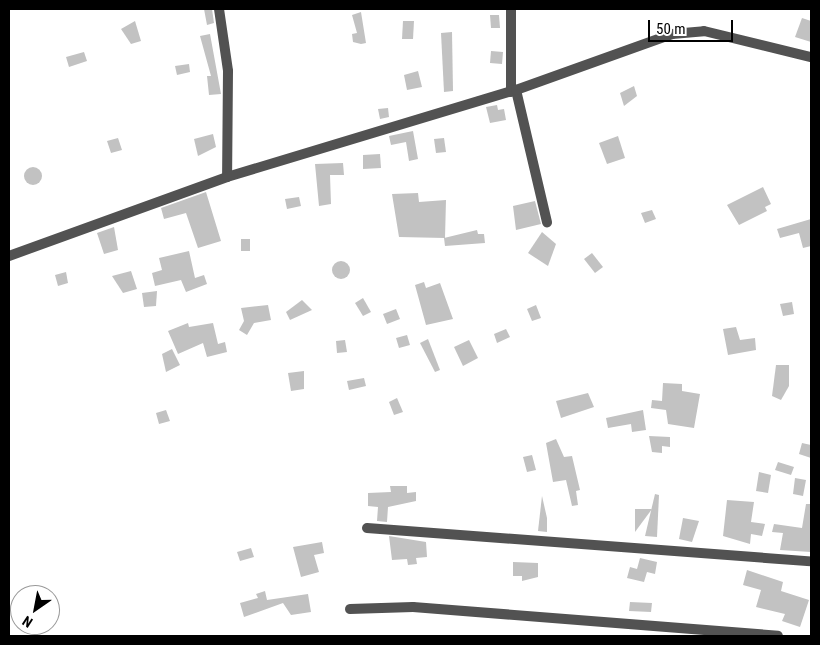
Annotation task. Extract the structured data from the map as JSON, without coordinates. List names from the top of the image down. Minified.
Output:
{"scale_bar":"50 m","north":"bottom left"}
